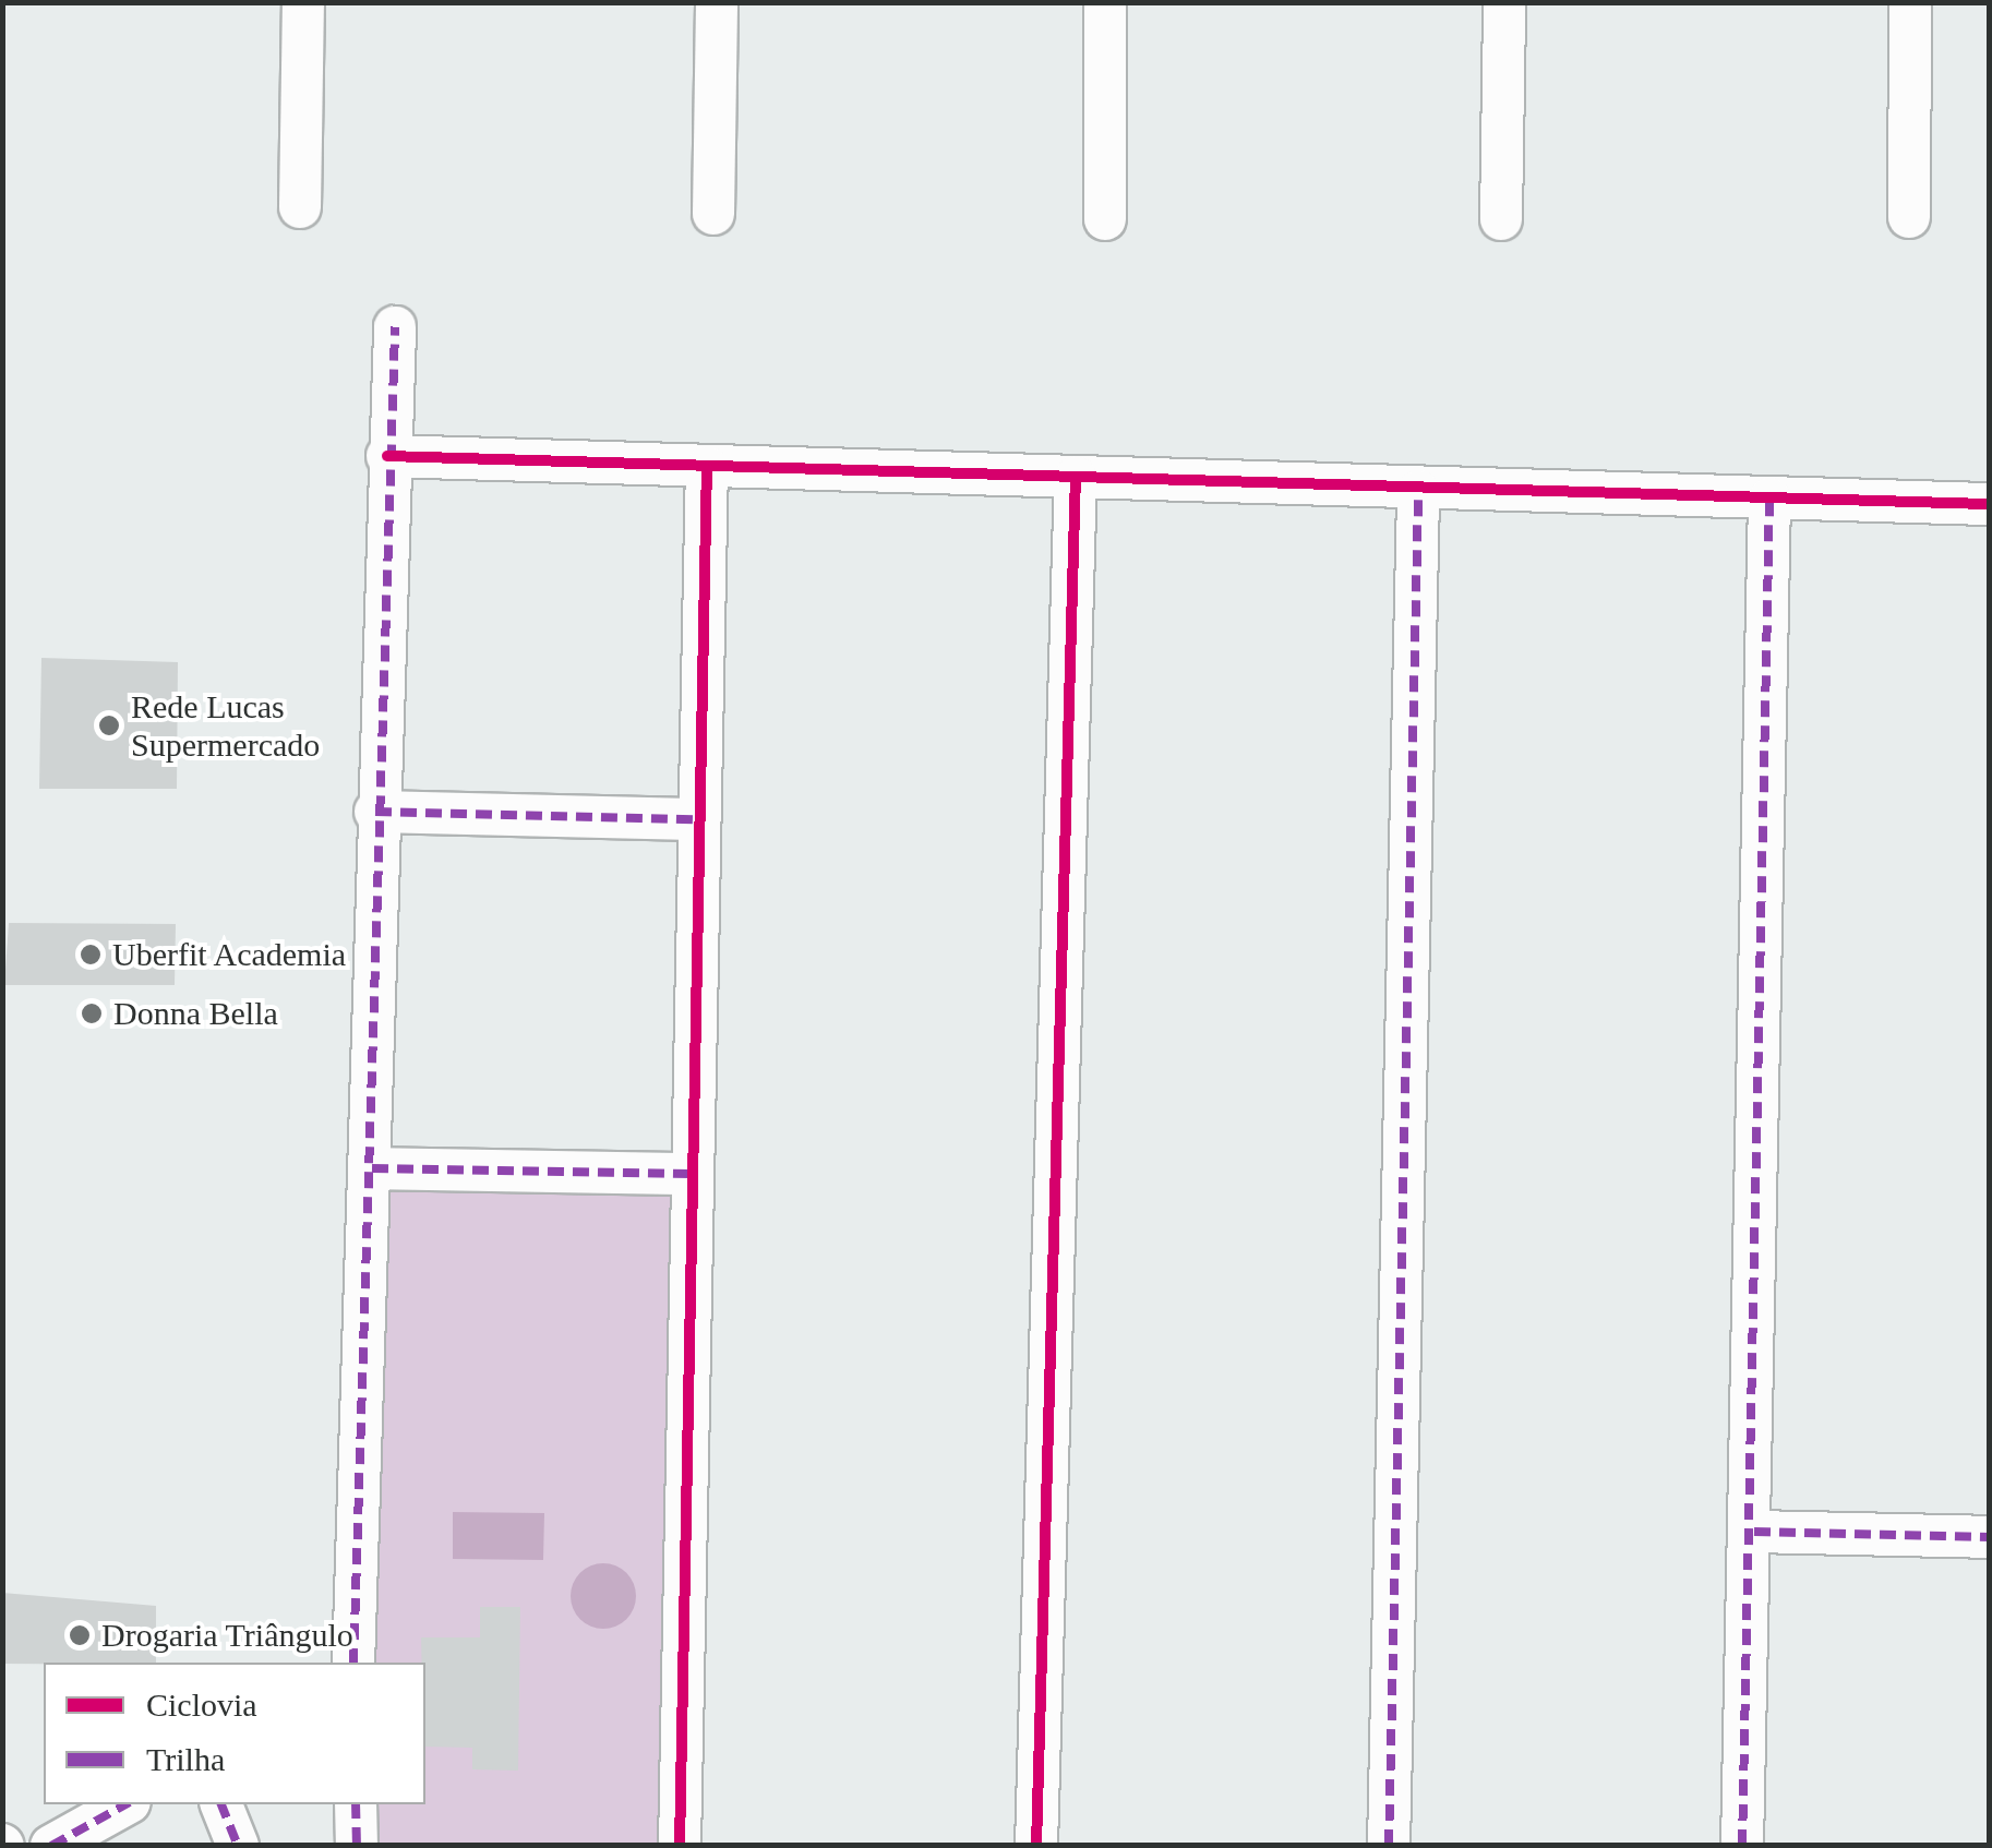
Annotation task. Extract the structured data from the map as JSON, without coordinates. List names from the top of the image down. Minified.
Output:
{"places":["Rede Lucas Supermercado","Uberfit Academia","Donna Bella","Drogaria Triângulo"],"legend":["Ciclovia","Trilha"]}
